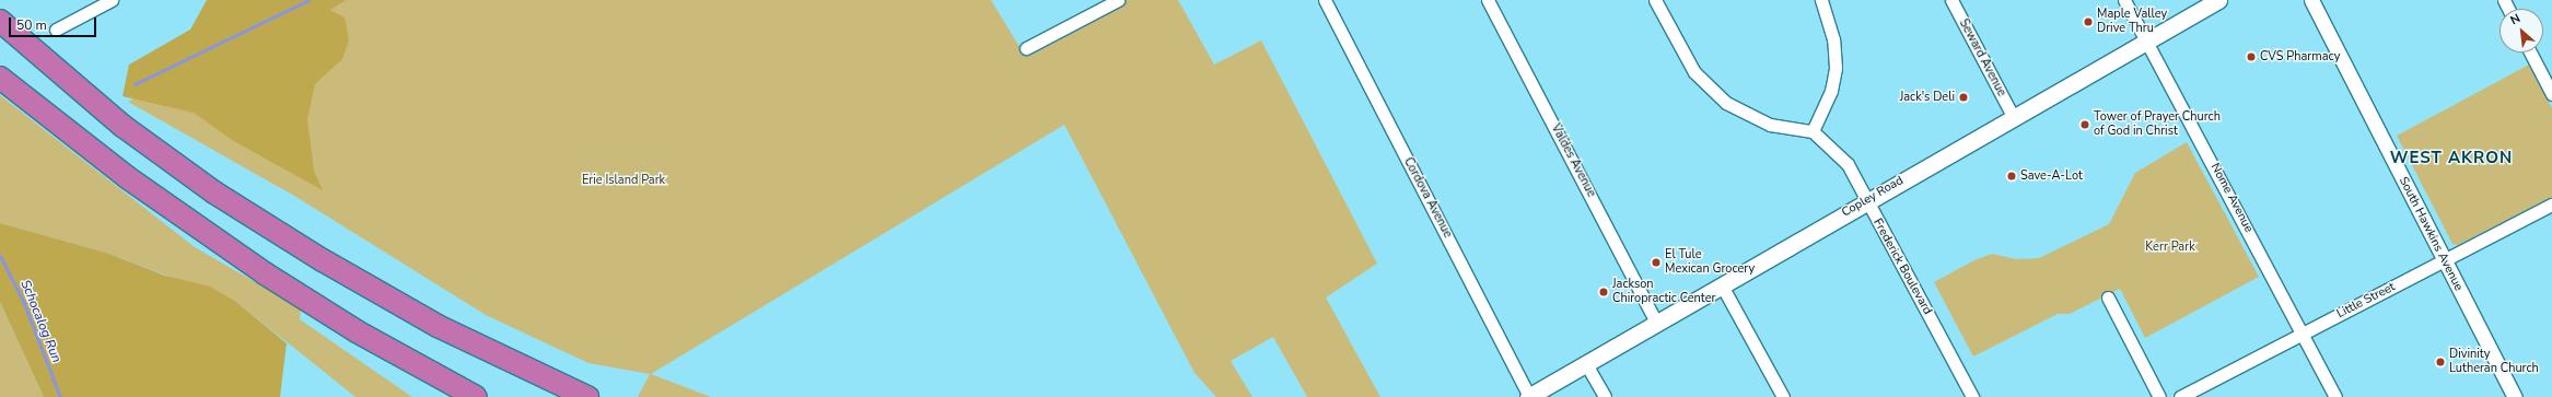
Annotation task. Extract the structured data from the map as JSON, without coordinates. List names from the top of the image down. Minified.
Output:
{"streets":{"main road":["Copley Road"],"street":["Seward Avenue","Valdes Avenue","Cordova Avenue","Nome Avenue","South Hawkins Avenue","Frederick Boulevard","Little Street"]},"crossings":[["Seward Avenue","Copley Road"],["Valdes Avenue","Copley Road"],["Copley Road","Cordova Avenue"],["Copley Road","Nome Avenue"],["Copley Road","Frederick Boulevard"],["Nome Avenue","Little Street"],["South Hawkins Avenue","Little Street"]],"districts":["WEST AKRON"],"water":["Schocalog Run"],"parks":["Erie Island Park","Kerr Park"],"places":["Maple Valley Drive Thru","CVS Pharmacy","Jack's Deli","Tower of Prayer Church of God in Christ","Save-A-Lot","El Tule Mexican Grocery","Jackson Chiropractic Center","Divinity Lutheran Church"],"scale_bar":"50 m","north":"top left"}
